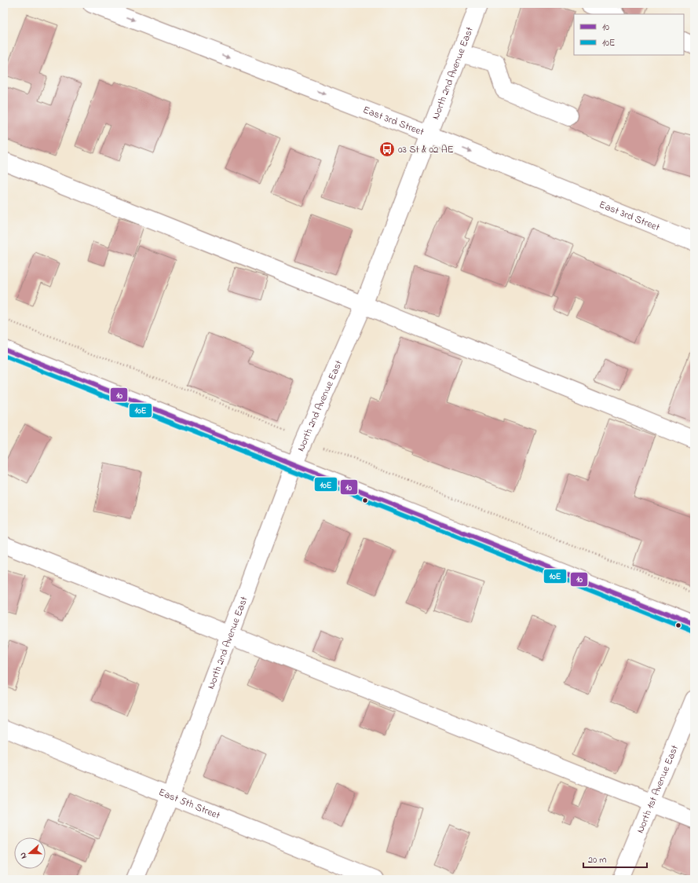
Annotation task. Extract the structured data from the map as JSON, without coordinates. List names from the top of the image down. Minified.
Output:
{"streets":{"street":["North 2nd Avenue East","East 3rd Street","North 1st Avenue East","East 5th Street"]},"crossings":[["North 2nd Avenue East","East 3rd Street"],["North 2nd Avenue East","East 5th Street"]],"one_way":["East 3rd Street"],"places":{"bus stop":["03 St & 02 AE"]},"lines":["transit line 10","transit line 10E"],"legend":["10","10E"],"scale_bar":"20 m","north":"left"}
